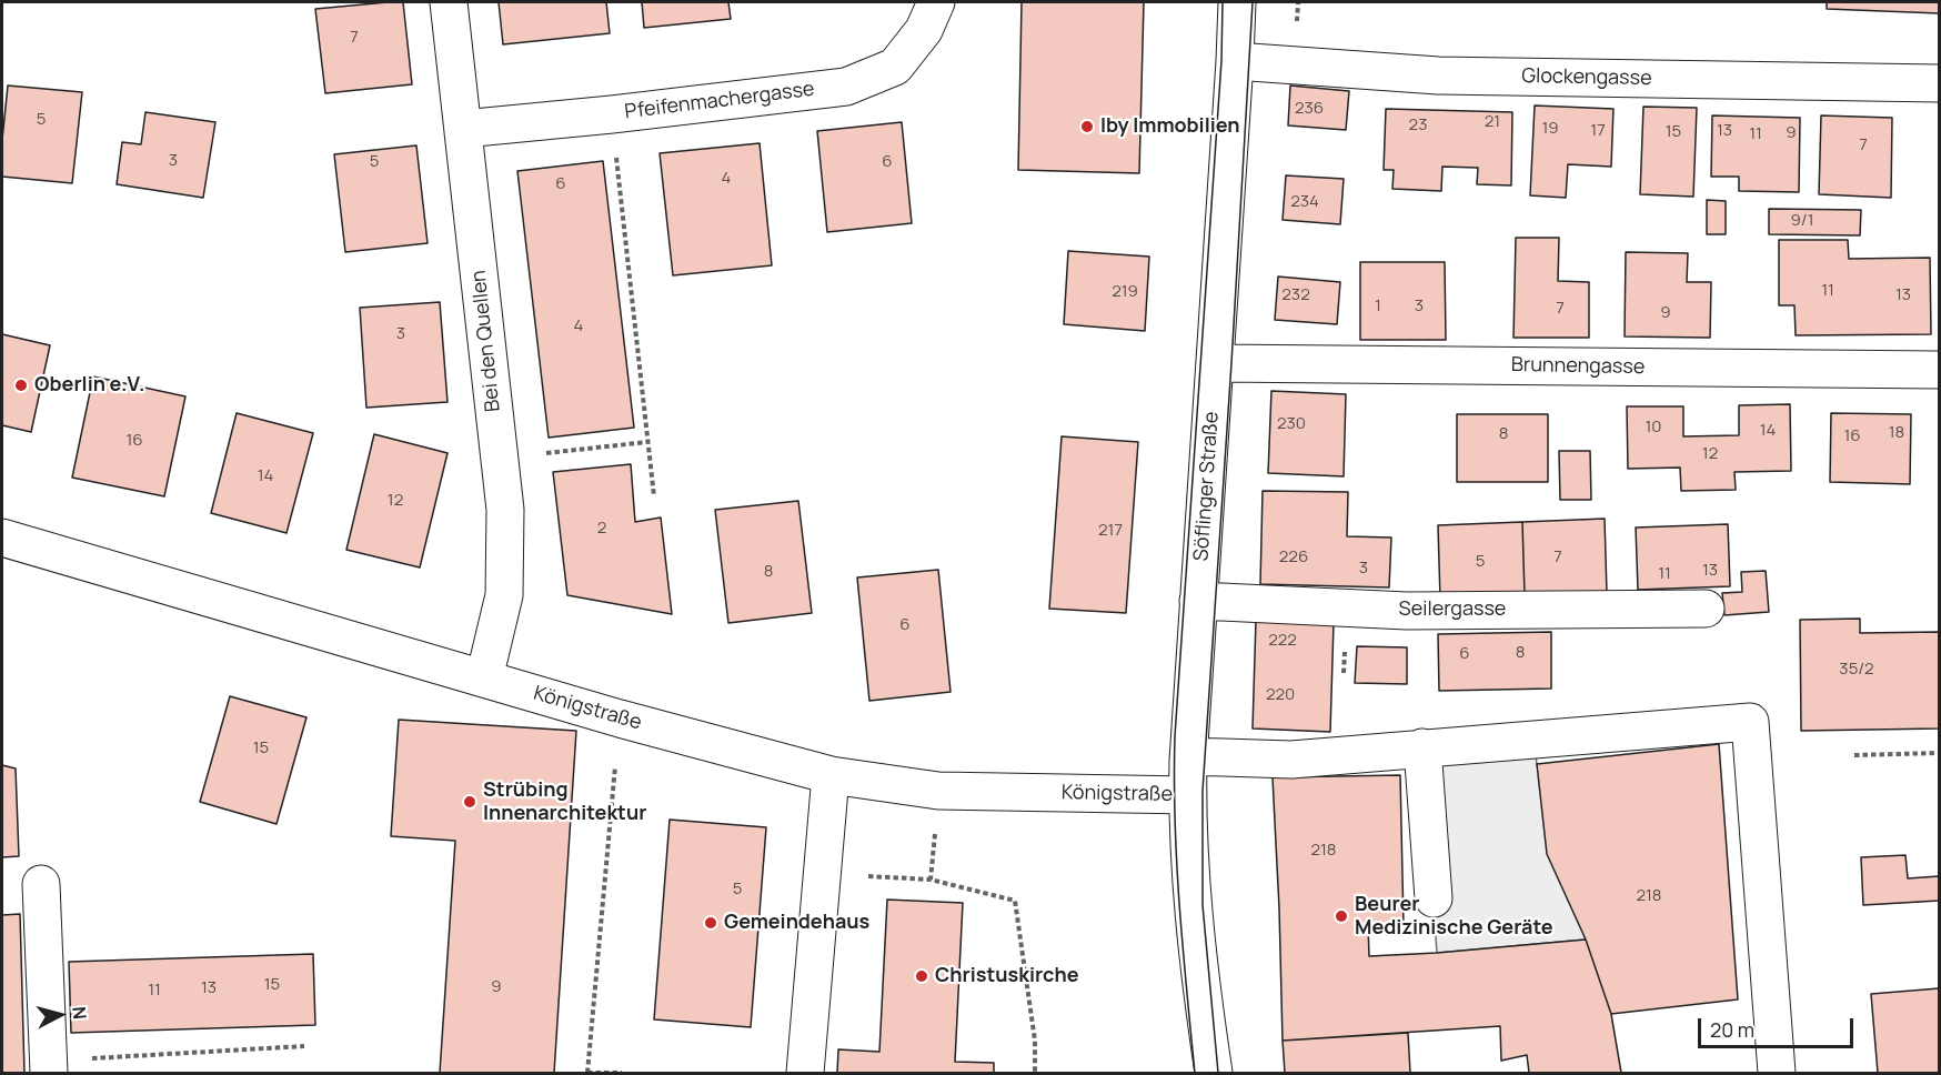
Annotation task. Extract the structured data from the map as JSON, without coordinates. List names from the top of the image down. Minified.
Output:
{"streets":{"street":["Glockengasse","Pfeifenmachergasse","Bei den Quellen","Brunnengasse","Söflinger Straße","Seilergasse","Königstraße"]},"crossings":[["Glockengasse","Söflinger Straße"],["Pfeifenmachergasse","Bei den Quellen"],["Bei den Quellen","Königstraße"],["Brunnengasse","Söflinger Straße"],["Söflinger Straße","Seilergasse"],["Söflinger Straße","Königstraße"]],"places":["Iby Immobilien","Oberlin e.V.","Strübing Innenarchitektur","Beurer Medizinische Geräte","Gemeindehaus","Christuskirche"],"house_numbers":["7","236","5","21","23","19","17","13","15","9","11","7","3","5","6","4","6","234","9/1","11","219","232","13","1","3","7","9","4","3","230","10","14","18","8","16","16","12","14","12","2","217","226","7","5","3","13","8","11","6","222","8","6","35/2","220","15","218","5","218","15","9","13","11"],"scale_bar":"20 m","north":"right"}
